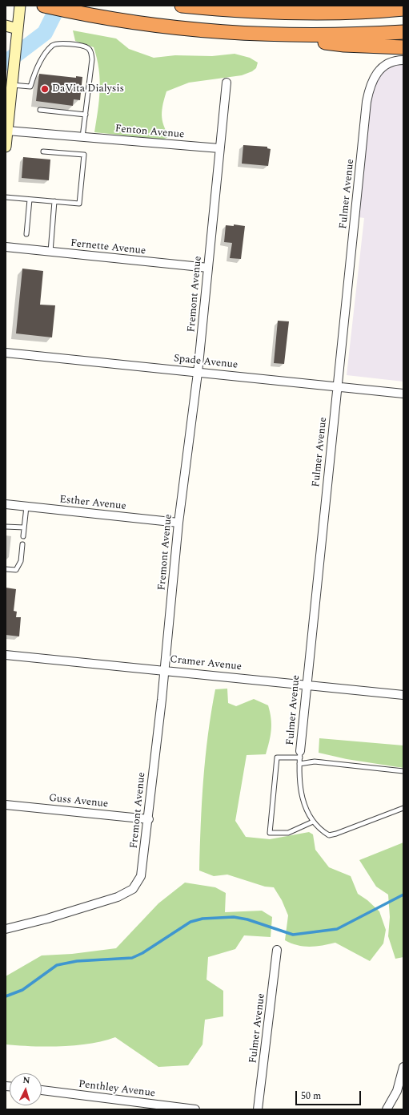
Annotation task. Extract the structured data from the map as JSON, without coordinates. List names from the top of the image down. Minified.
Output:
{"streets":{"street":["Fenton Avenue","Fulmer Avenue","Fernette Avenue","Fremont Avenue","Spade Avenue","Esther Avenue","Cramer Avenue","Guss Avenue","Penthley Avenue"]},"crossings":[["Fenton Avenue","Fremont Avenue"],["Fulmer Avenue","Spade Avenue"],["Fulmer Avenue","Cramer Avenue"],["Fernette Avenue","Fremont Avenue"],["Fremont Avenue","Spade Avenue"],["Fremont Avenue","Esther Avenue"],["Fremont Avenue","Cramer Avenue"],["Fremont Avenue","Guss Avenue"]],"places":["DaVita Dialysis"],"scale_bar":"50 m","north":"top"}
